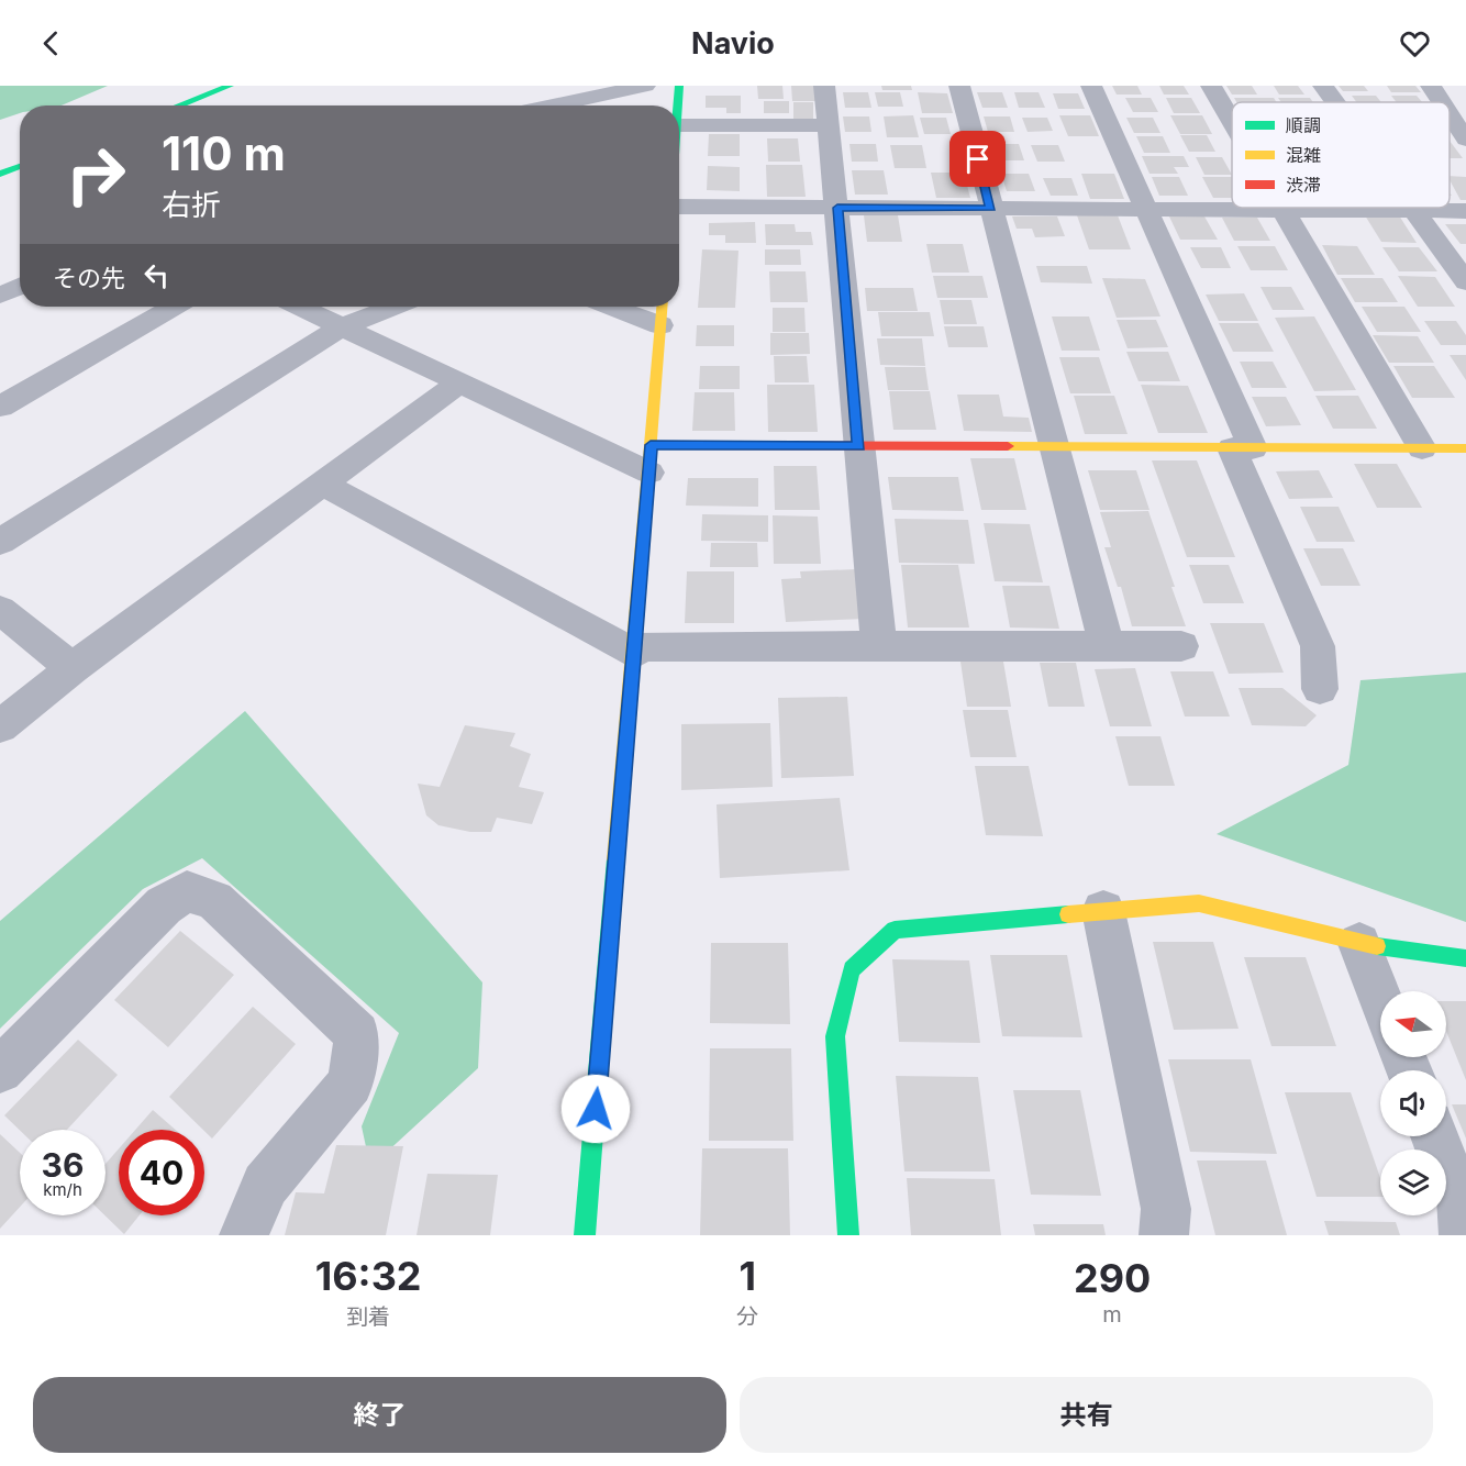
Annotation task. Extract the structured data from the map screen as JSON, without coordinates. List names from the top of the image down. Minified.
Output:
{"legend":["順調","混雑","渋滞"],"north":"left","page":{"header":"Navio","turn":["110 m","右折"],"then":"その先","speed":"36 km/h","limit":"40","eta":["16:32","到着","1","分","290","m"],"buttons":["終了","共有"]}}
